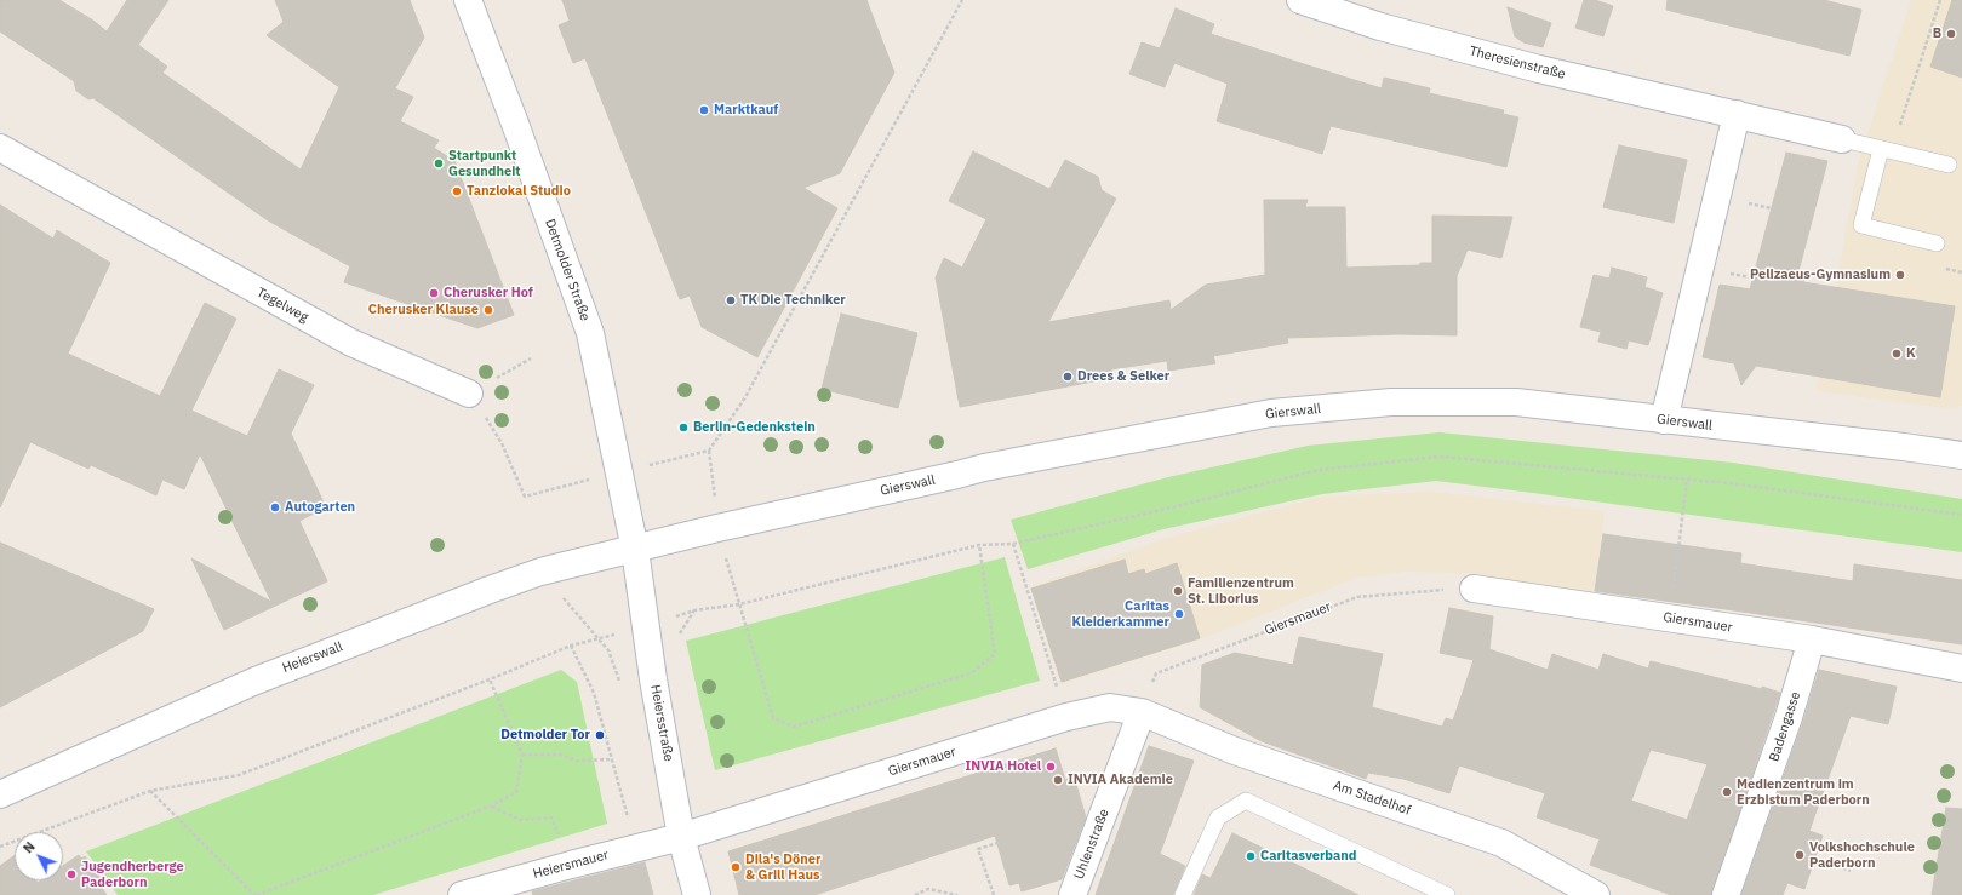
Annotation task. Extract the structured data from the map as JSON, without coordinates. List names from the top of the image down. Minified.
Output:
{"streets":{"street":["Theresienstraße","Detmolder Straße","Tegelweg","Gierswall","Giersmauer","Heierswall","Heiersstraße","Badengasse","Am Stadelhof","Uhlenstraße","Heiersmauer"]},"crossings":[["Detmolder Straße","Gierswall"],["Detmolder Straße","Heierswall"],["Detmolder Straße","Heiersstraße"],["Gierswall","Heierswall"],["Gierswall","Heiersstraße"],["Giersmauer","Heiersstraße"],["Giersmauer","Badengasse"],["Giersmauer","Am Stadelhof"],["Giersmauer","Uhlenstraße"],["Giersmauer","Heiersmauer"],["Heierswall","Heiersstraße"],["Heiersstraße","Heiersmauer"],["Am Stadelhof","Uhlenstraße"]],"places":["B","Marktkauf","Startpunkt Gesundheit","Tanzlokal Studio","Pelizaeus-Gymnasium","Cherusker Hof","TK Die Techniker","Cherusker Klause","K","Drees & Selker","Berlin-Gedenkstein","Autogarten","Familienzentrum St. Liborius","Caritas Kleiderkammer","Detmolder Tor","INVIA Hotel","INVIA Akademie","Medienzentrum im Erzbistum Paderborn","Volkshochschule Paderborn","Caritasverband","Dila's Döner & Grill Haus","Jugendherberge Paderborn"],"north":"top left"}
